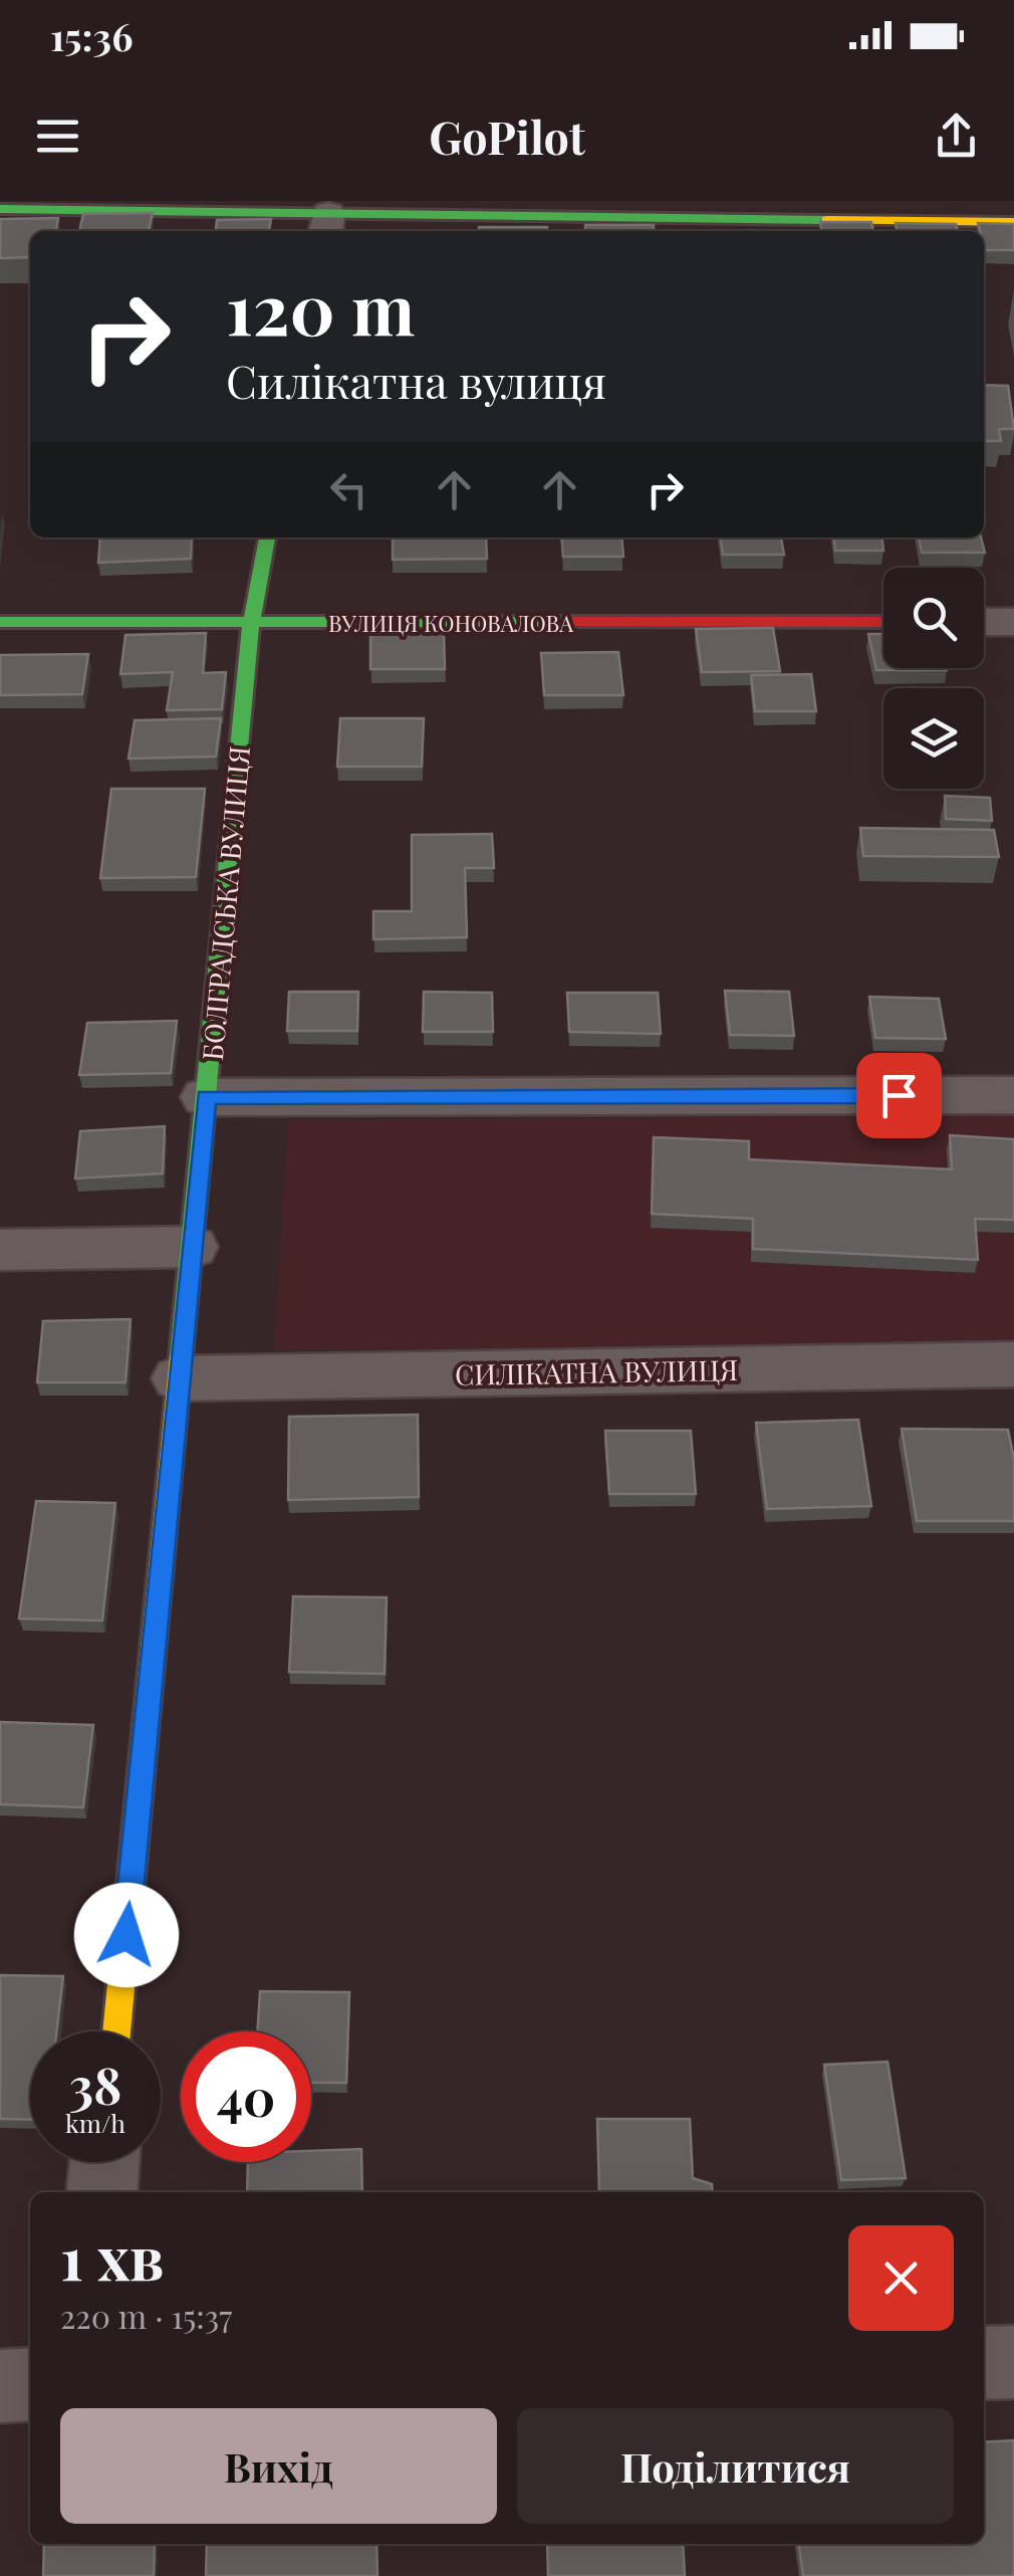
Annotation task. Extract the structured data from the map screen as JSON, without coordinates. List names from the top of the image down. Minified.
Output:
{"streets":{"street":["ВУЛИЦЯ КОНОВАЛОВА","БОЛГРАДСЬКА ВУЛИЦЯ","СИЛІКАТНА ВУЛИЦЯ"]},"crossings":[["ВУЛИЦЯ КОНОВАЛОВА","БОЛГРАДСЬКА ВУЛИЦЯ"],["БОЛГРАДСЬКА ВУЛИЦЯ","СИЛІКАТНА ВУЛИЦЯ"]],"page":{"status":"15:36","header":"GoPilot","turn":["120 m","Силікатна вулиця"],"speed":"38 km/h","limit":"40","heading":["1 хв","220 m · 15:37"],"buttons":["Вихід","Поділитися"]}}
